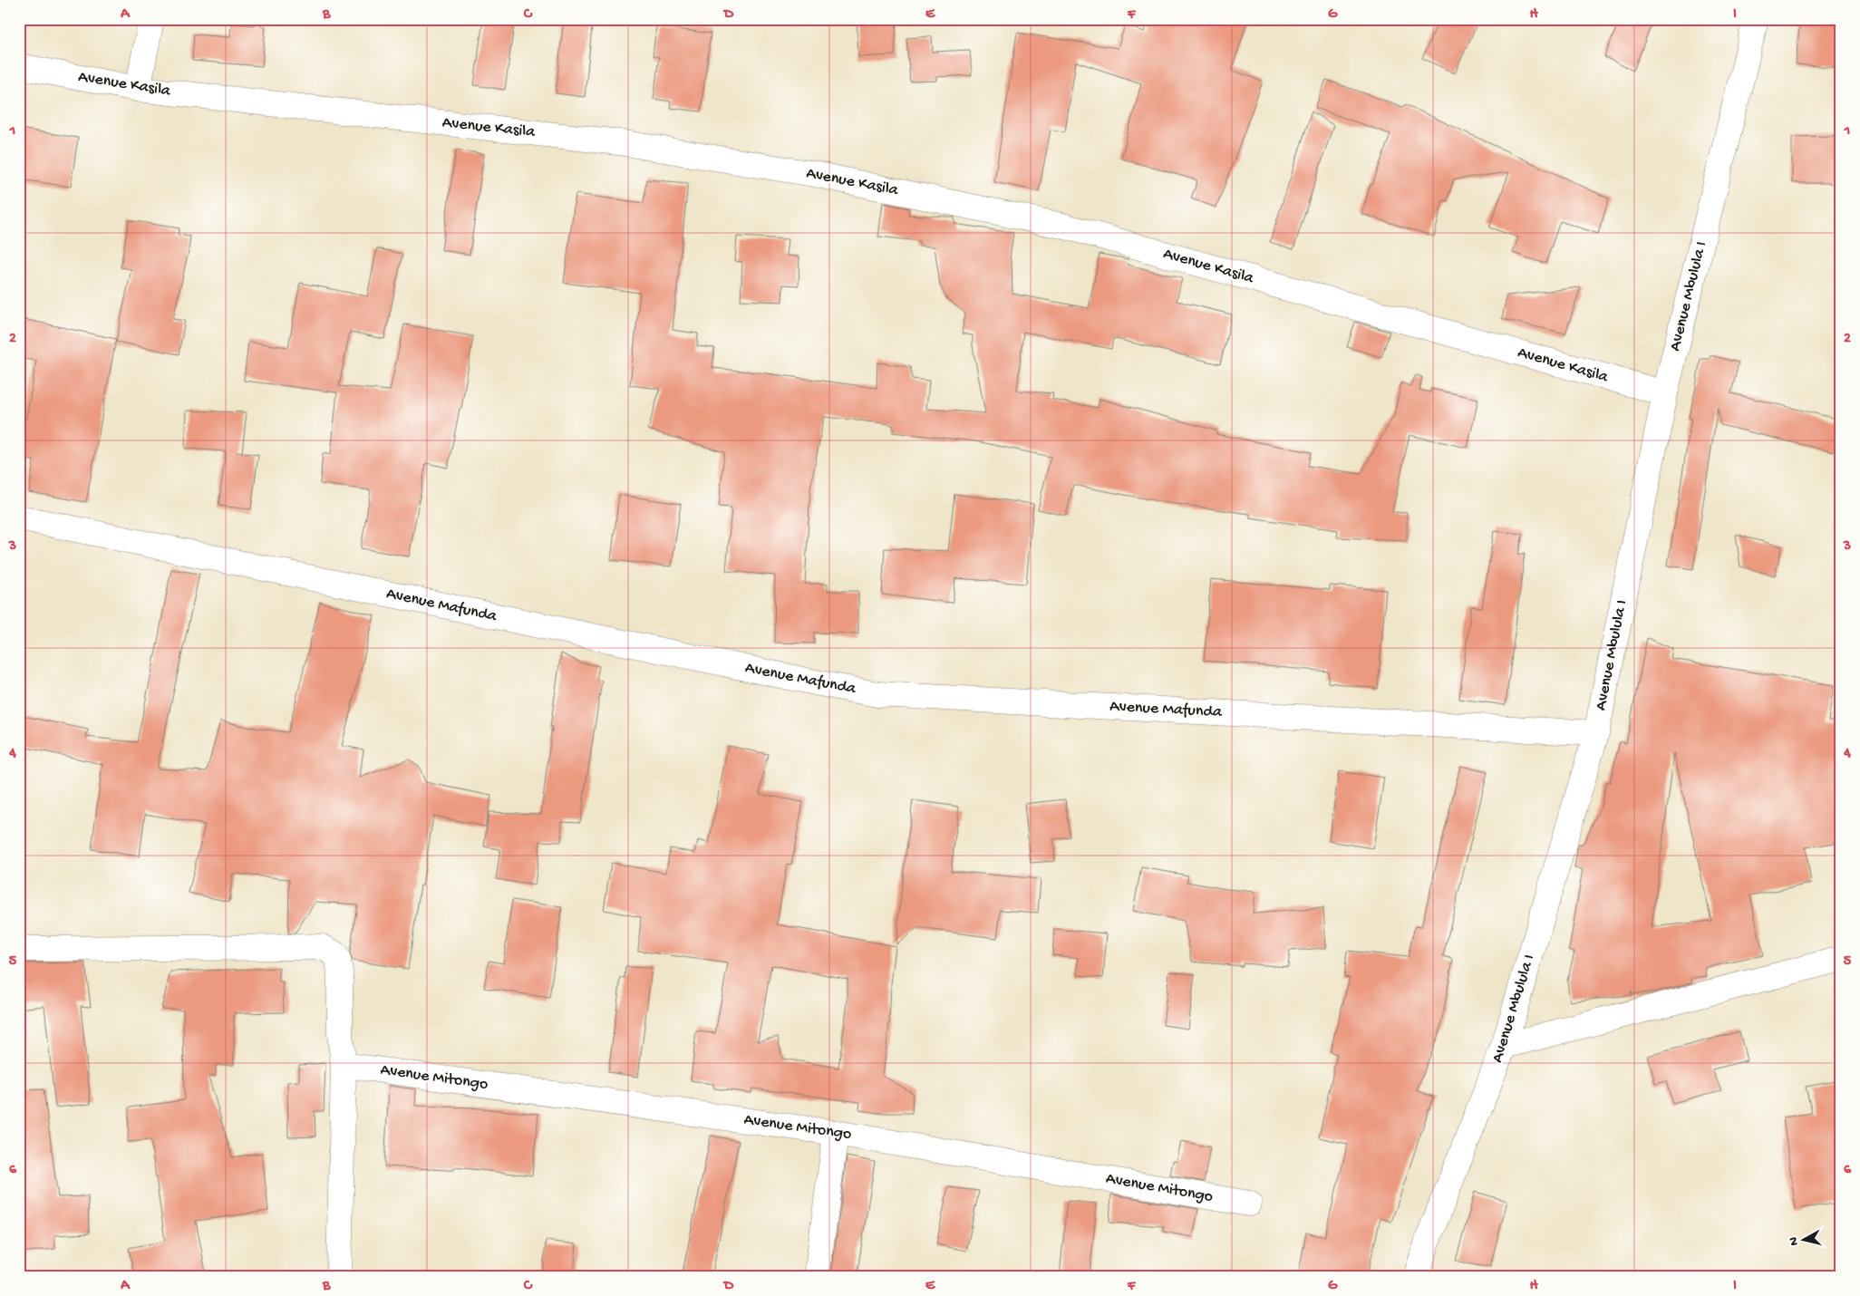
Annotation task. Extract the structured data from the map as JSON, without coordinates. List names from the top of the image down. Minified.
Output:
{"streets":{"street":["Avenue Kasila","Avenue Mbulula I","Avenue Mafunda","Avenue Mitongo"]},"crossings":[["Avenue Kasila","Avenue Mbulula I"],["Avenue Mbulula I","Avenue Mafunda"]],"north":"left","grid":{"columns":["A","B","C","D","E","F","G","H","I"],"rows":["1","2","3","4","5","6"]}}
